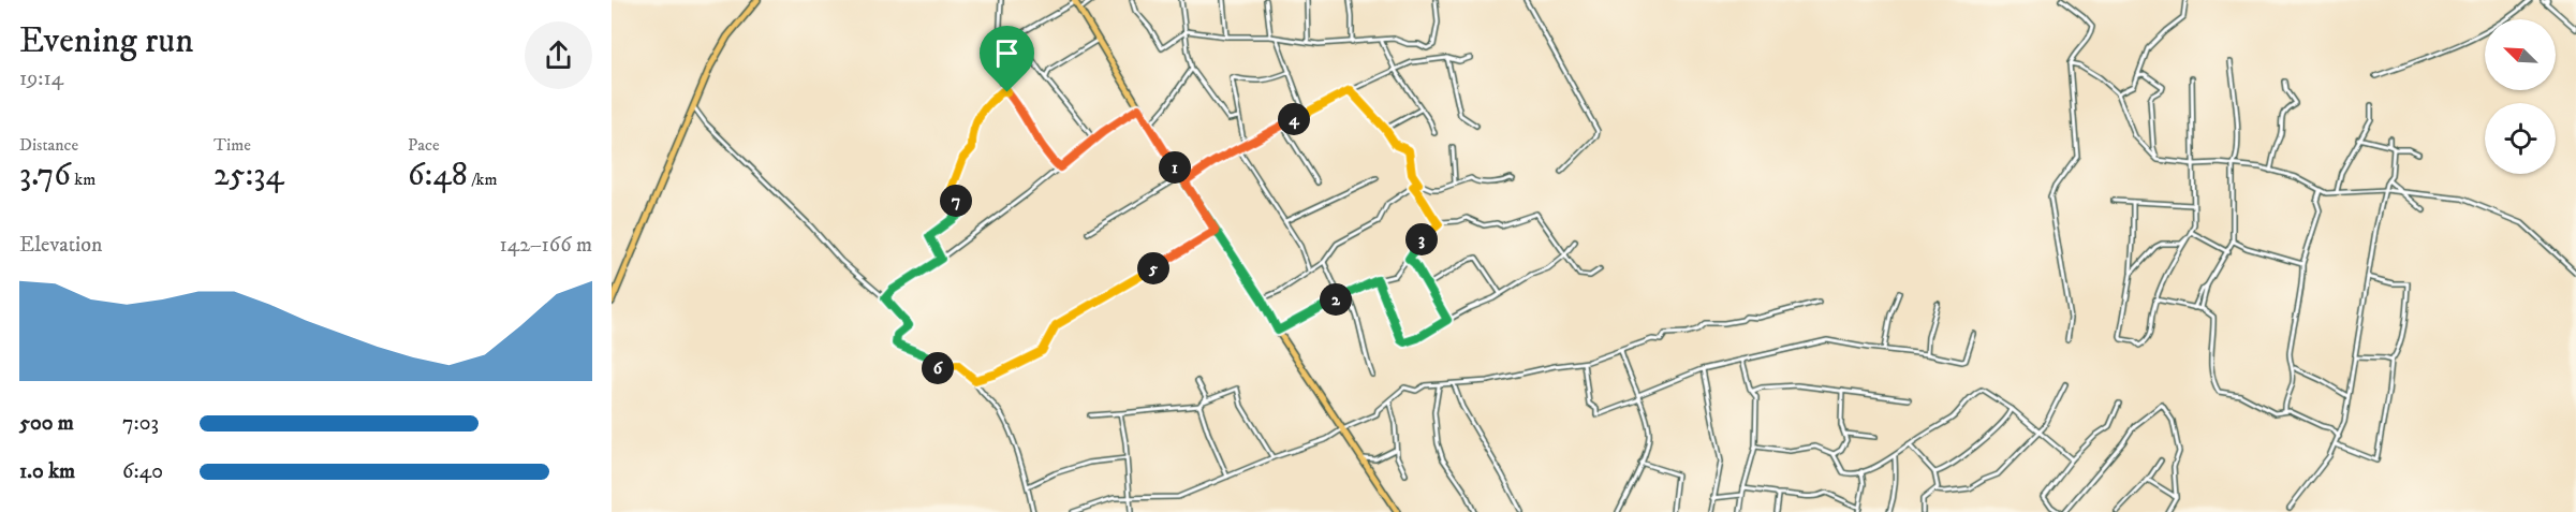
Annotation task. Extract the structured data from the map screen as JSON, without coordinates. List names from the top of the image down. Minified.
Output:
{"north":"top left","page":{"heading":["Evening run","19:14"],"pins":["4","1","7","3","5","2","6"],"stats":[["Distance","3.76 km"],["Time","25:34"],["Pace","6:48 /km"]],"chart":["Elevation","142–166 m"],"list":[{"name":"500 m","note":"7:03"},{"name":"1.0 km","note":"6:40"}]}}
